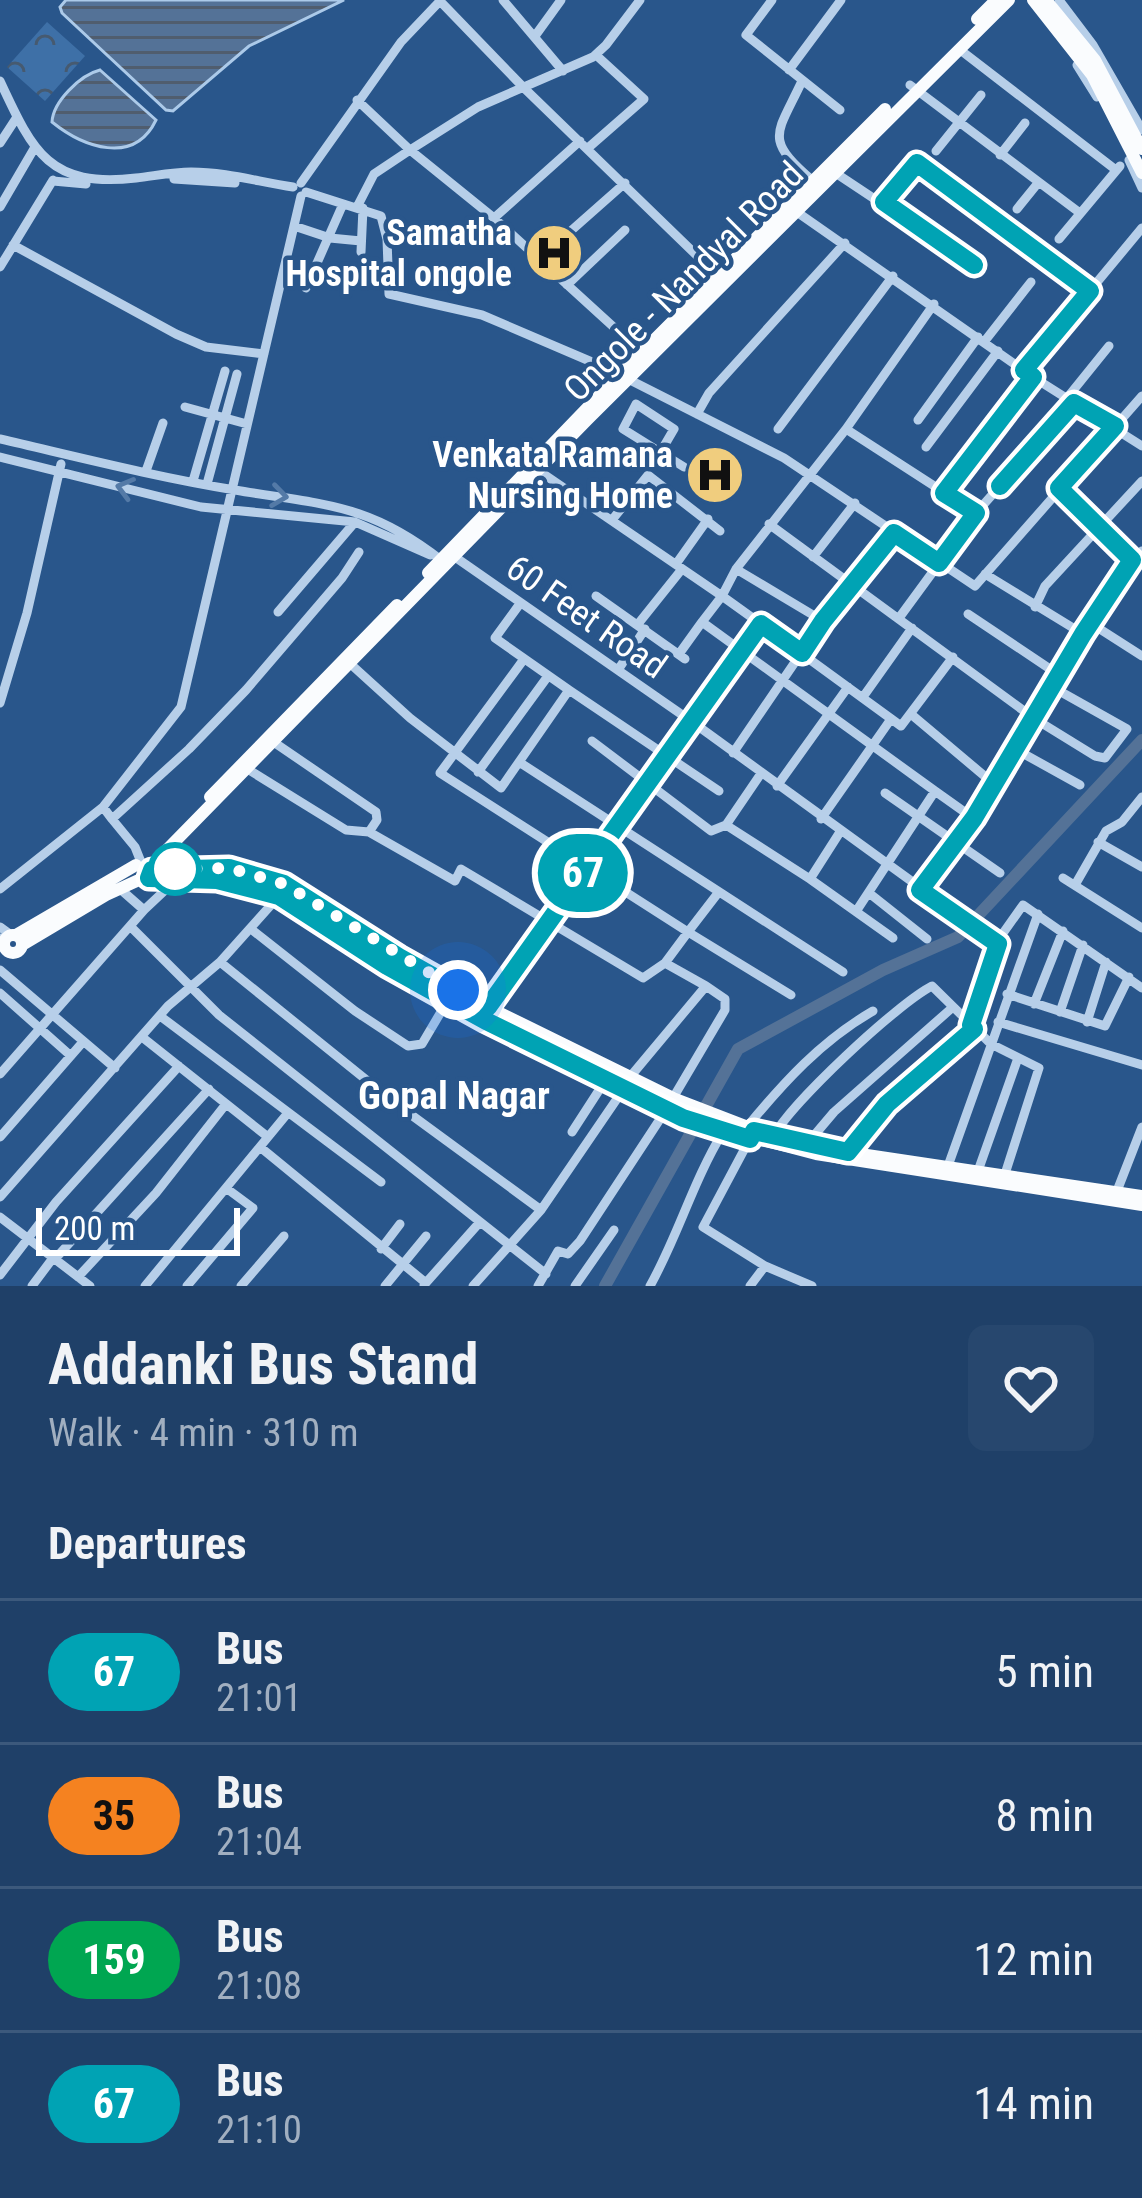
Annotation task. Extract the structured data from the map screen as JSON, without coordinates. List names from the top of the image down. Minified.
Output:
{"streets":{"main road":["Ongole - Nandyal Road"],"street":["60 Feet Road"]},"crossings":[["Ongole - Nandyal Road","60 Feet Road"]],"districts":["Gopal Nagar"],"places":{"hospital":["Samatha Hospital ongole","Venkata Ramana Nursing Home"]},"lines":["bus line 67"],"scale_bar":"200 m","page":{"on_map":"67","scale":"200 m","heading":[["Addanki Bus Stand","Walk · 4 min · 310 m"],"Departures"],"list":[{"mark":"67","name":"Bus","note":"21:01","value":"5 min"},{"mark":"35","name":"Bus","note":"21:04","value":"8 min"},{"mark":"159","name":"Bus","note":"21:08","value":"12 min"},{"mark":"67","name":"Bus","note":"21:10","value":"14 min"}]}}
